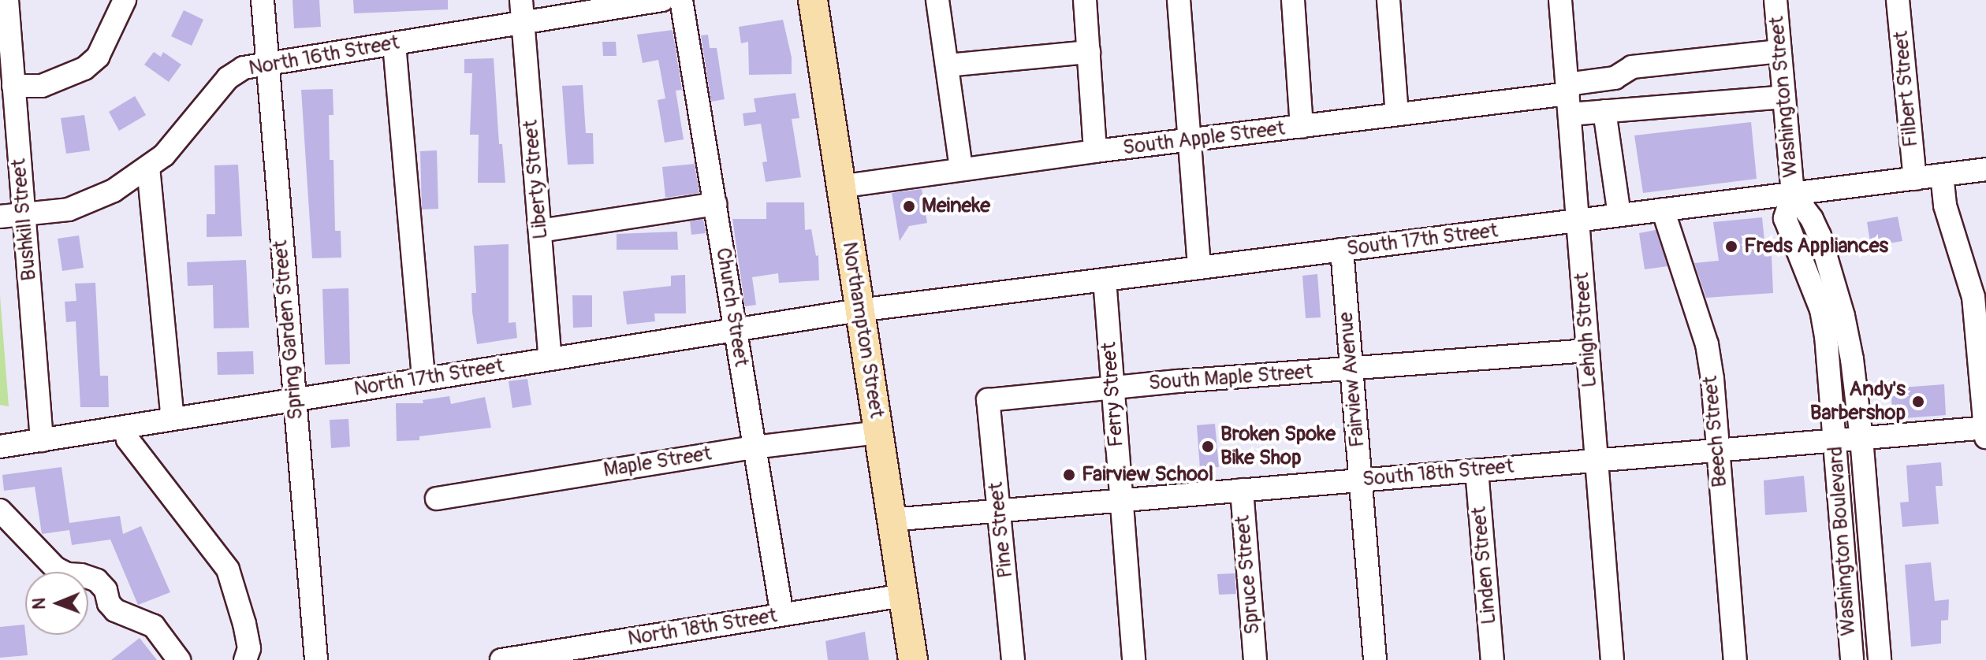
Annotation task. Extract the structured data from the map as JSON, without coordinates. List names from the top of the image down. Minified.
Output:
{"streets":{"main road":["Northampton Street"],"street":["North 16th Street","Filbert Street","Washington Street","South Apple Street","Liberty Street","Bushkill Street","South 17th Street","Church Street","Spring Garden Street","Lehigh Street","North 17th Street","South Maple Street","Fairview Avenue","Ferry Street","Beech Street","Maple Street","South 18th Street","Pine Street","Washington Boulevard","Linden Street","Spruce Street","North 18th Street"]},"crossings":[["North 16th Street","Liberty Street"],["North 16th Street","Bushkill Street"],["North 16th Street","Spring Garden Street"],["Filbert Street","South 17th Street"],["Washington Street","South 17th Street"],["Washington Street","Washington Boulevard"],["South Apple Street","Northampton Street"],["South Apple Street","Lehigh Street"],["Liberty Street","North 17th Street"],["Bushkill Street","North 17th Street"],["South 17th Street","Northampton Street"],["South 17th Street","Lehigh Street"],["South 17th Street","North 17th Street"],["South 17th Street","Fairview Avenue"],["South 17th Street","Ferry Street"],["South 17th Street","Beech Street"],["South 17th Street","Washington Boulevard"],["Church Street","North 17th Street"],["Church Street","Maple Street"],["Church Street","North 18th Street"],["Spring Garden Street","North 17th Street"],["Northampton Street","North 17th Street"],["Northampton Street","Maple Street"],["Northampton Street","South 18th Street"],["Northampton Street","North 18th Street"],["Lehigh Street","South Maple Street"],["Lehigh Street","South 18th Street"],["South Maple Street","Fairview Avenue"],["South Maple Street","Ferry Street"],["South Maple Street","Pine Street"],["Fairview Avenue","South 18th Street"],["Ferry Street","South 18th Street"],["Beech Street","South 18th Street"],["South 18th Street","Pine Street"],["South 18th Street","Washington Boulevard"],["South 18th Street","Linden Street"],["South 18th Street","Spruce Street"]],"places":["Meineke","Freds Appliances","Andy's Barbershop","Broken Spoke Bike Shop","Fairview School"],"north":"left"}
